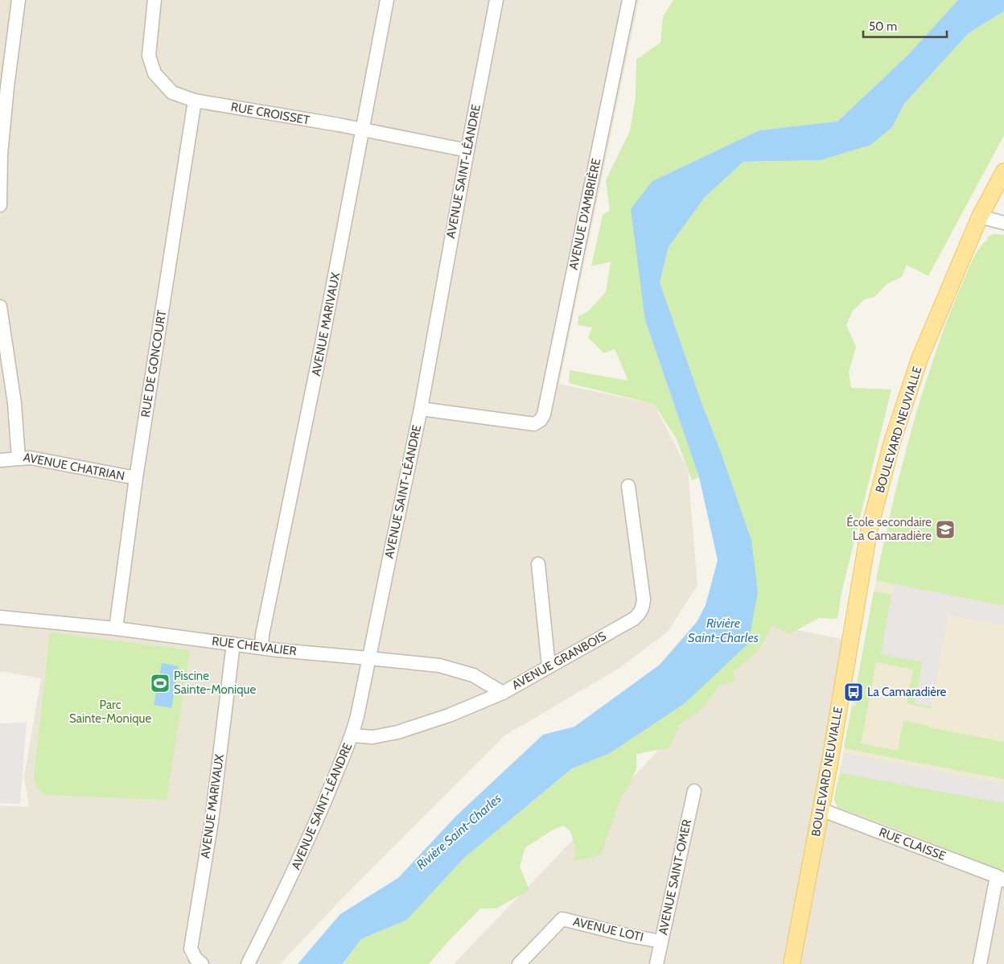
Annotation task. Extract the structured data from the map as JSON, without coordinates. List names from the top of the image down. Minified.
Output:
{"streets":{"main road":["BOULEVARD NEUVIALLE"],"street":["RUE CROISSET","AVENUE SAINT-LÉANDRE","AVENUE D'AMBRIÈRE","AVENUE MARIVAUX","RUE DE GONCOURT","AVENUE CHATRIAN","RUE CHEVALIER","AVENUE GRANBOIS","RUE CLAISSE","AVENUE SAINT-OMER","AVENUE LOTI"]},"crossings":[["RUE CROISSET","AVENUE SAINT-LÉANDRE"],["RUE CROISSET","AVENUE MARIVAUX"],["RUE CROISSET","RUE DE GONCOURT"],["AVENUE SAINT-LÉANDRE","AVENUE D'AMBRIÈRE"],["AVENUE SAINT-LÉANDRE","RUE CHEVALIER"],["AVENUE SAINT-LÉANDRE","AVENUE GRANBOIS"],["AVENUE MARIVAUX","RUE CHEVALIER"],["RUE DE GONCOURT","AVENUE CHATRIAN"],["RUE DE GONCOURT","RUE CHEVALIER"],["BOULEVARD NEUVIALLE","RUE CLAISSE"],["RUE CHEVALIER","AVENUE GRANBOIS"],["AVENUE SAINT-OMER","AVENUE LOTI"]],"water":["Rivière Saint-Charles"],"parks":["Parc Sainte-Monique"],"places":{"school or university":["École secondaire La Camaradière"],"sports":["Piscine Sainte-Monique"],"bus stop":["La Camaradière"]},"scale_bar":"50 m"}
